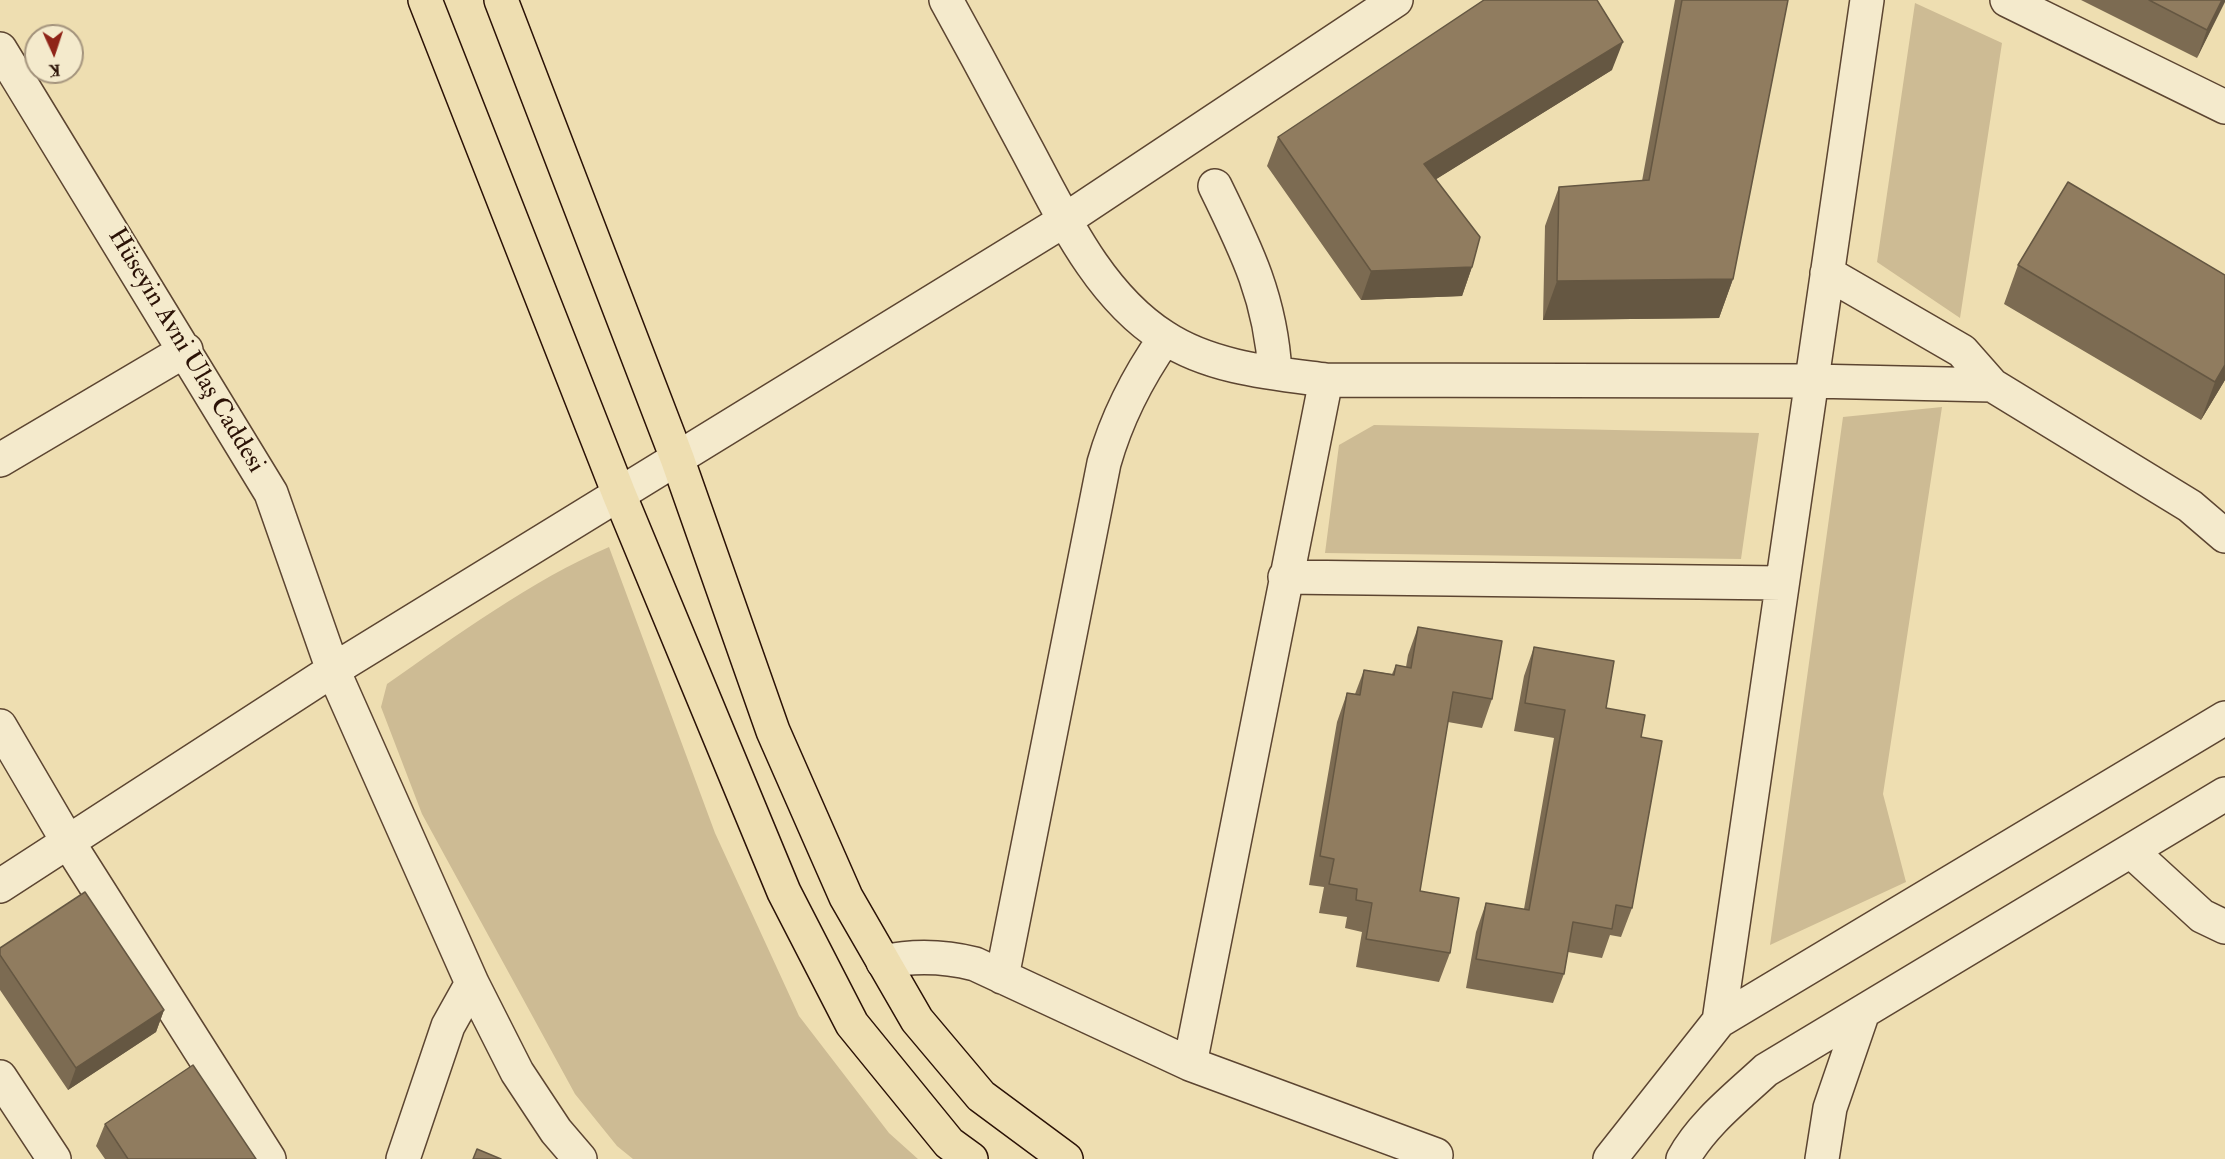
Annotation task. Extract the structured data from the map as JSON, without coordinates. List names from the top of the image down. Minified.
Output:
{"streets":{"street":["Hüseyin Avni Ulaş Caddesi"]},"north":"bottom"}
